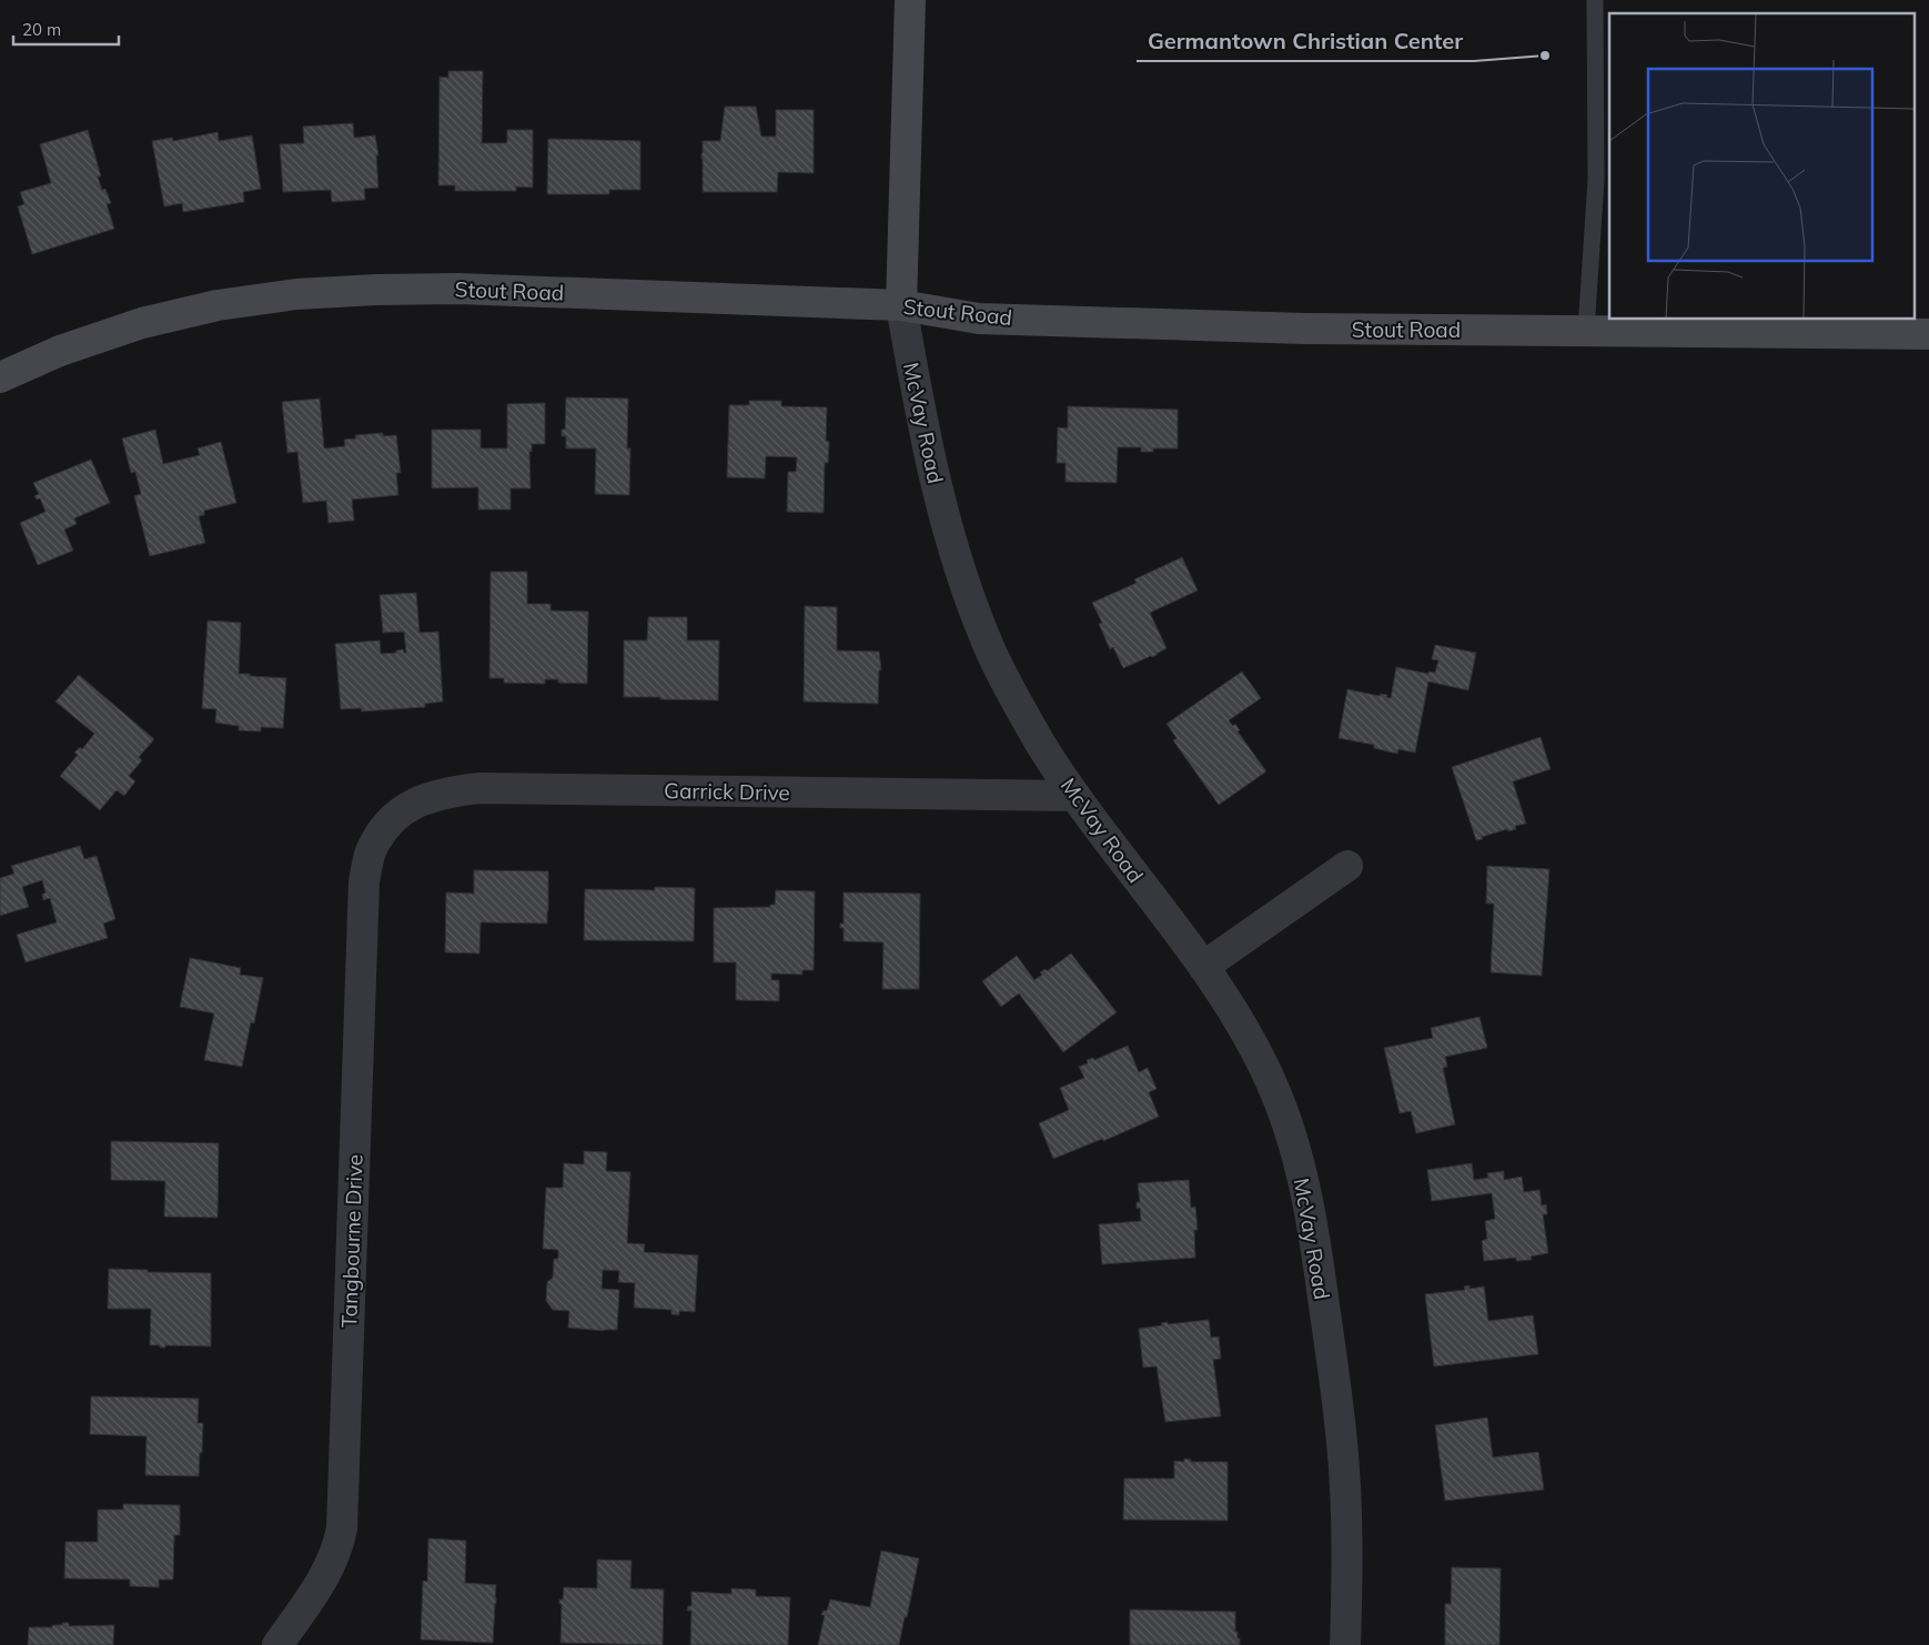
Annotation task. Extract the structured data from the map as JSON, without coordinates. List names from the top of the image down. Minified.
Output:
{"streets":{"street":["Stout Road","McVay Road","Garrick Drive","Tangbourne Drive"]},"crossings":[["Stout Road","McVay Road"],["McVay Road","Garrick Drive"],["Garrick Drive","Tangbourne Drive"]],"places":["Germantown Christian Center"],"scale_bar":"20 m"}
